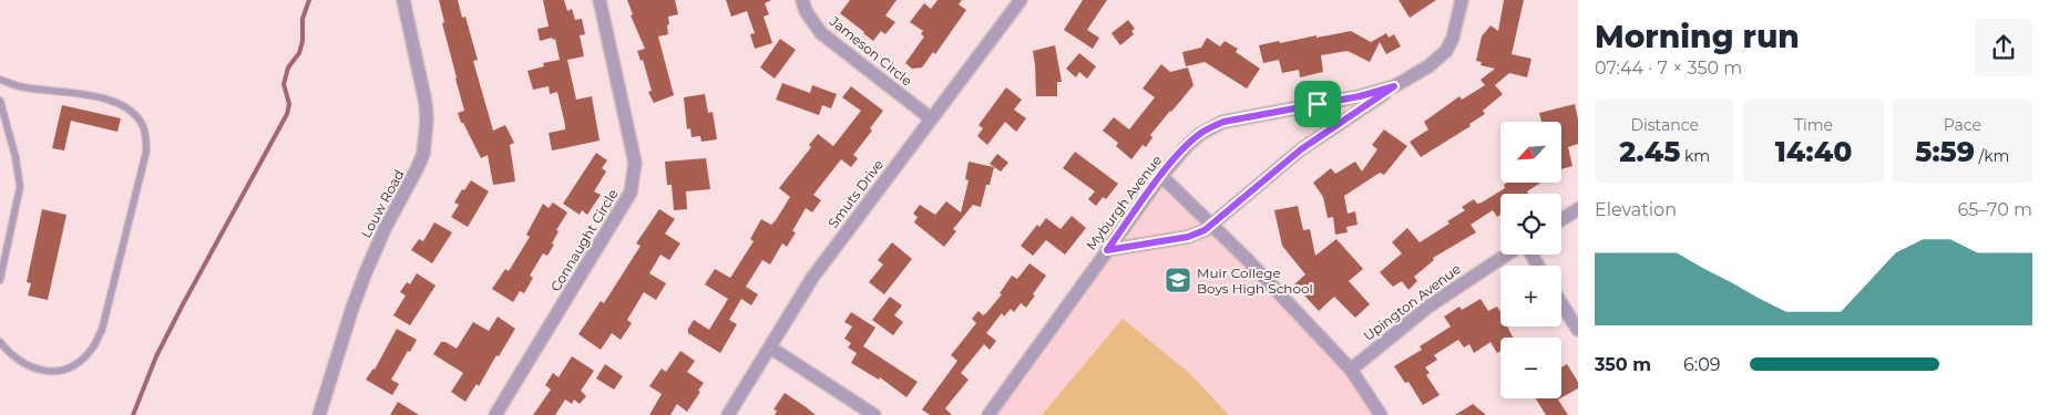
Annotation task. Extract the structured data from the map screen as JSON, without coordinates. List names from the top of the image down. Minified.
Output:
{"streets":{"street":["Jameson Circle","Smuts Drive","Myburgh Avenue","Louw Road","Connaught Circle","Upington Avenue"]},"crossings":[["Jameson Circle","Smuts Drive"]],"places":{"school or university":["Muir College Boys High School"]},"north":"bottom left","page":{"heading":["Morning run","07:44 · 7 × 350 m"],"stats":[["Distance","2.45 km"],["Time","14:40"],["Pace","5:59 /km"]],"map_buttons":["+","−"],"chart":["Elevation","65–70 m"],"list":[{"name":"350 m","note":"6:09"}]}}
